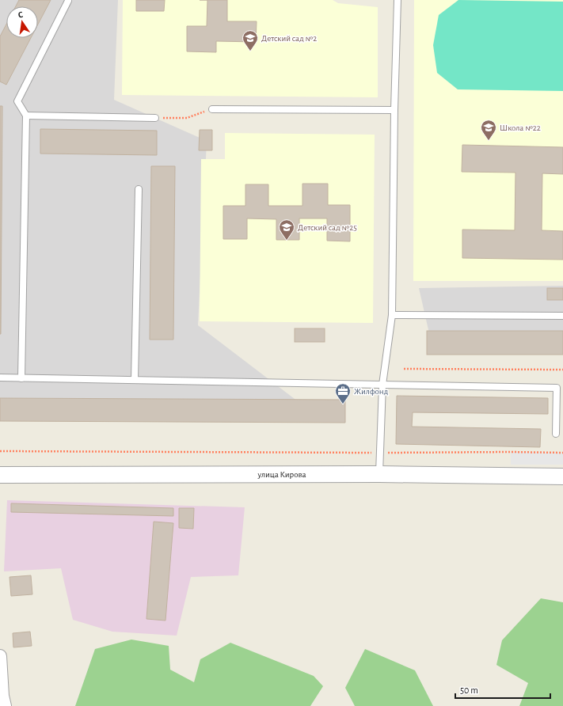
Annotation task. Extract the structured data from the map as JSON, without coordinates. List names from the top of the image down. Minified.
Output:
{"streets":{"street":["улица Кирова"]},"places":{"school or university":["Детский сад №2","Школа №22","Детский сад №25"],"office":["Жилфонд"]},"scale_bar":"50 m","north":"top"}
